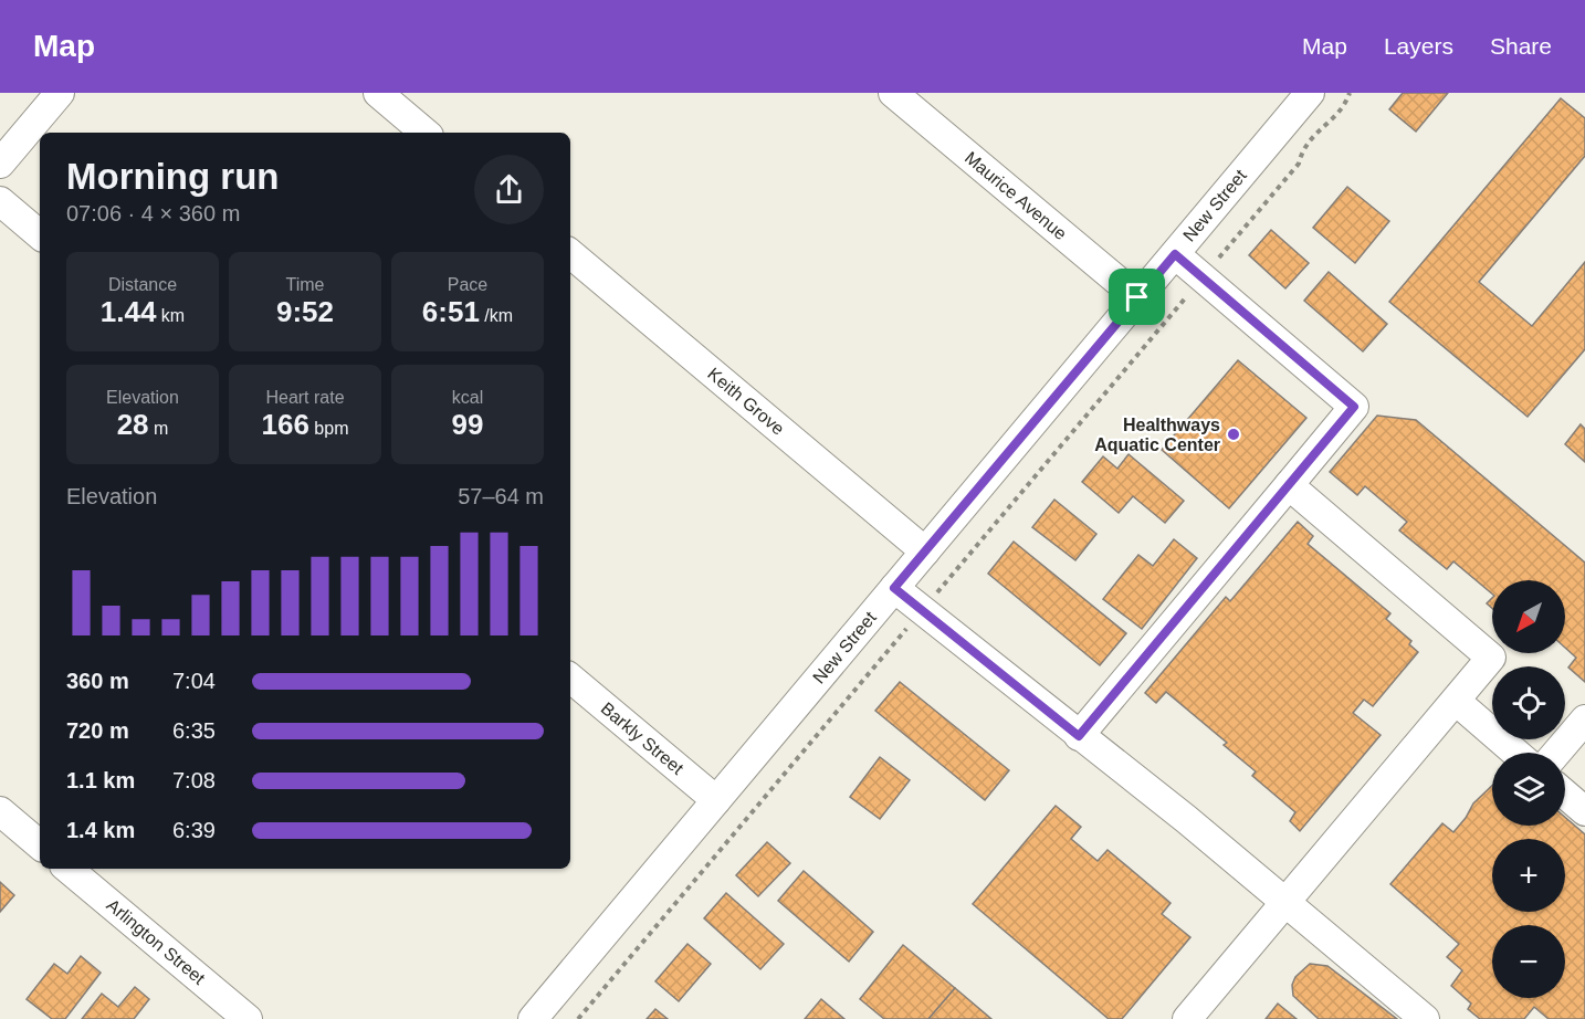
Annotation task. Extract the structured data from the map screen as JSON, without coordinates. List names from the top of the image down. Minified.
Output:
{"streets":{"street":["Maurice Avenue","New Street","Keith Grove","Barkly Street","Arlington Street"]},"crossings":[["Maurice Avenue","New Street"],["New Street","Keith Grove"],["New Street","Barkly Street"]],"places":["Healthways Aquatic Center"],"north":"bottom left","page":{"header":"Map","nav":["Map","Layers","Share"],"heading":["Morning run","07:06 · 4 × 360 m"],"stats":[["Distance","1.44 km"],["Time","9:52"],["Pace","6:51 /km"],["Elevation","28 m"],["Heart rate","166 bpm"],["kcal","99"]],"chart":["Elevation","57–64 m"],"map_buttons":["+","−"],"list":[{"name":"360 m","note":"7:04"},{"name":"720 m","note":"6:35"},{"name":"1.1 km","note":"7:08"},{"name":"1.4 km","note":"6:39"}]}}
